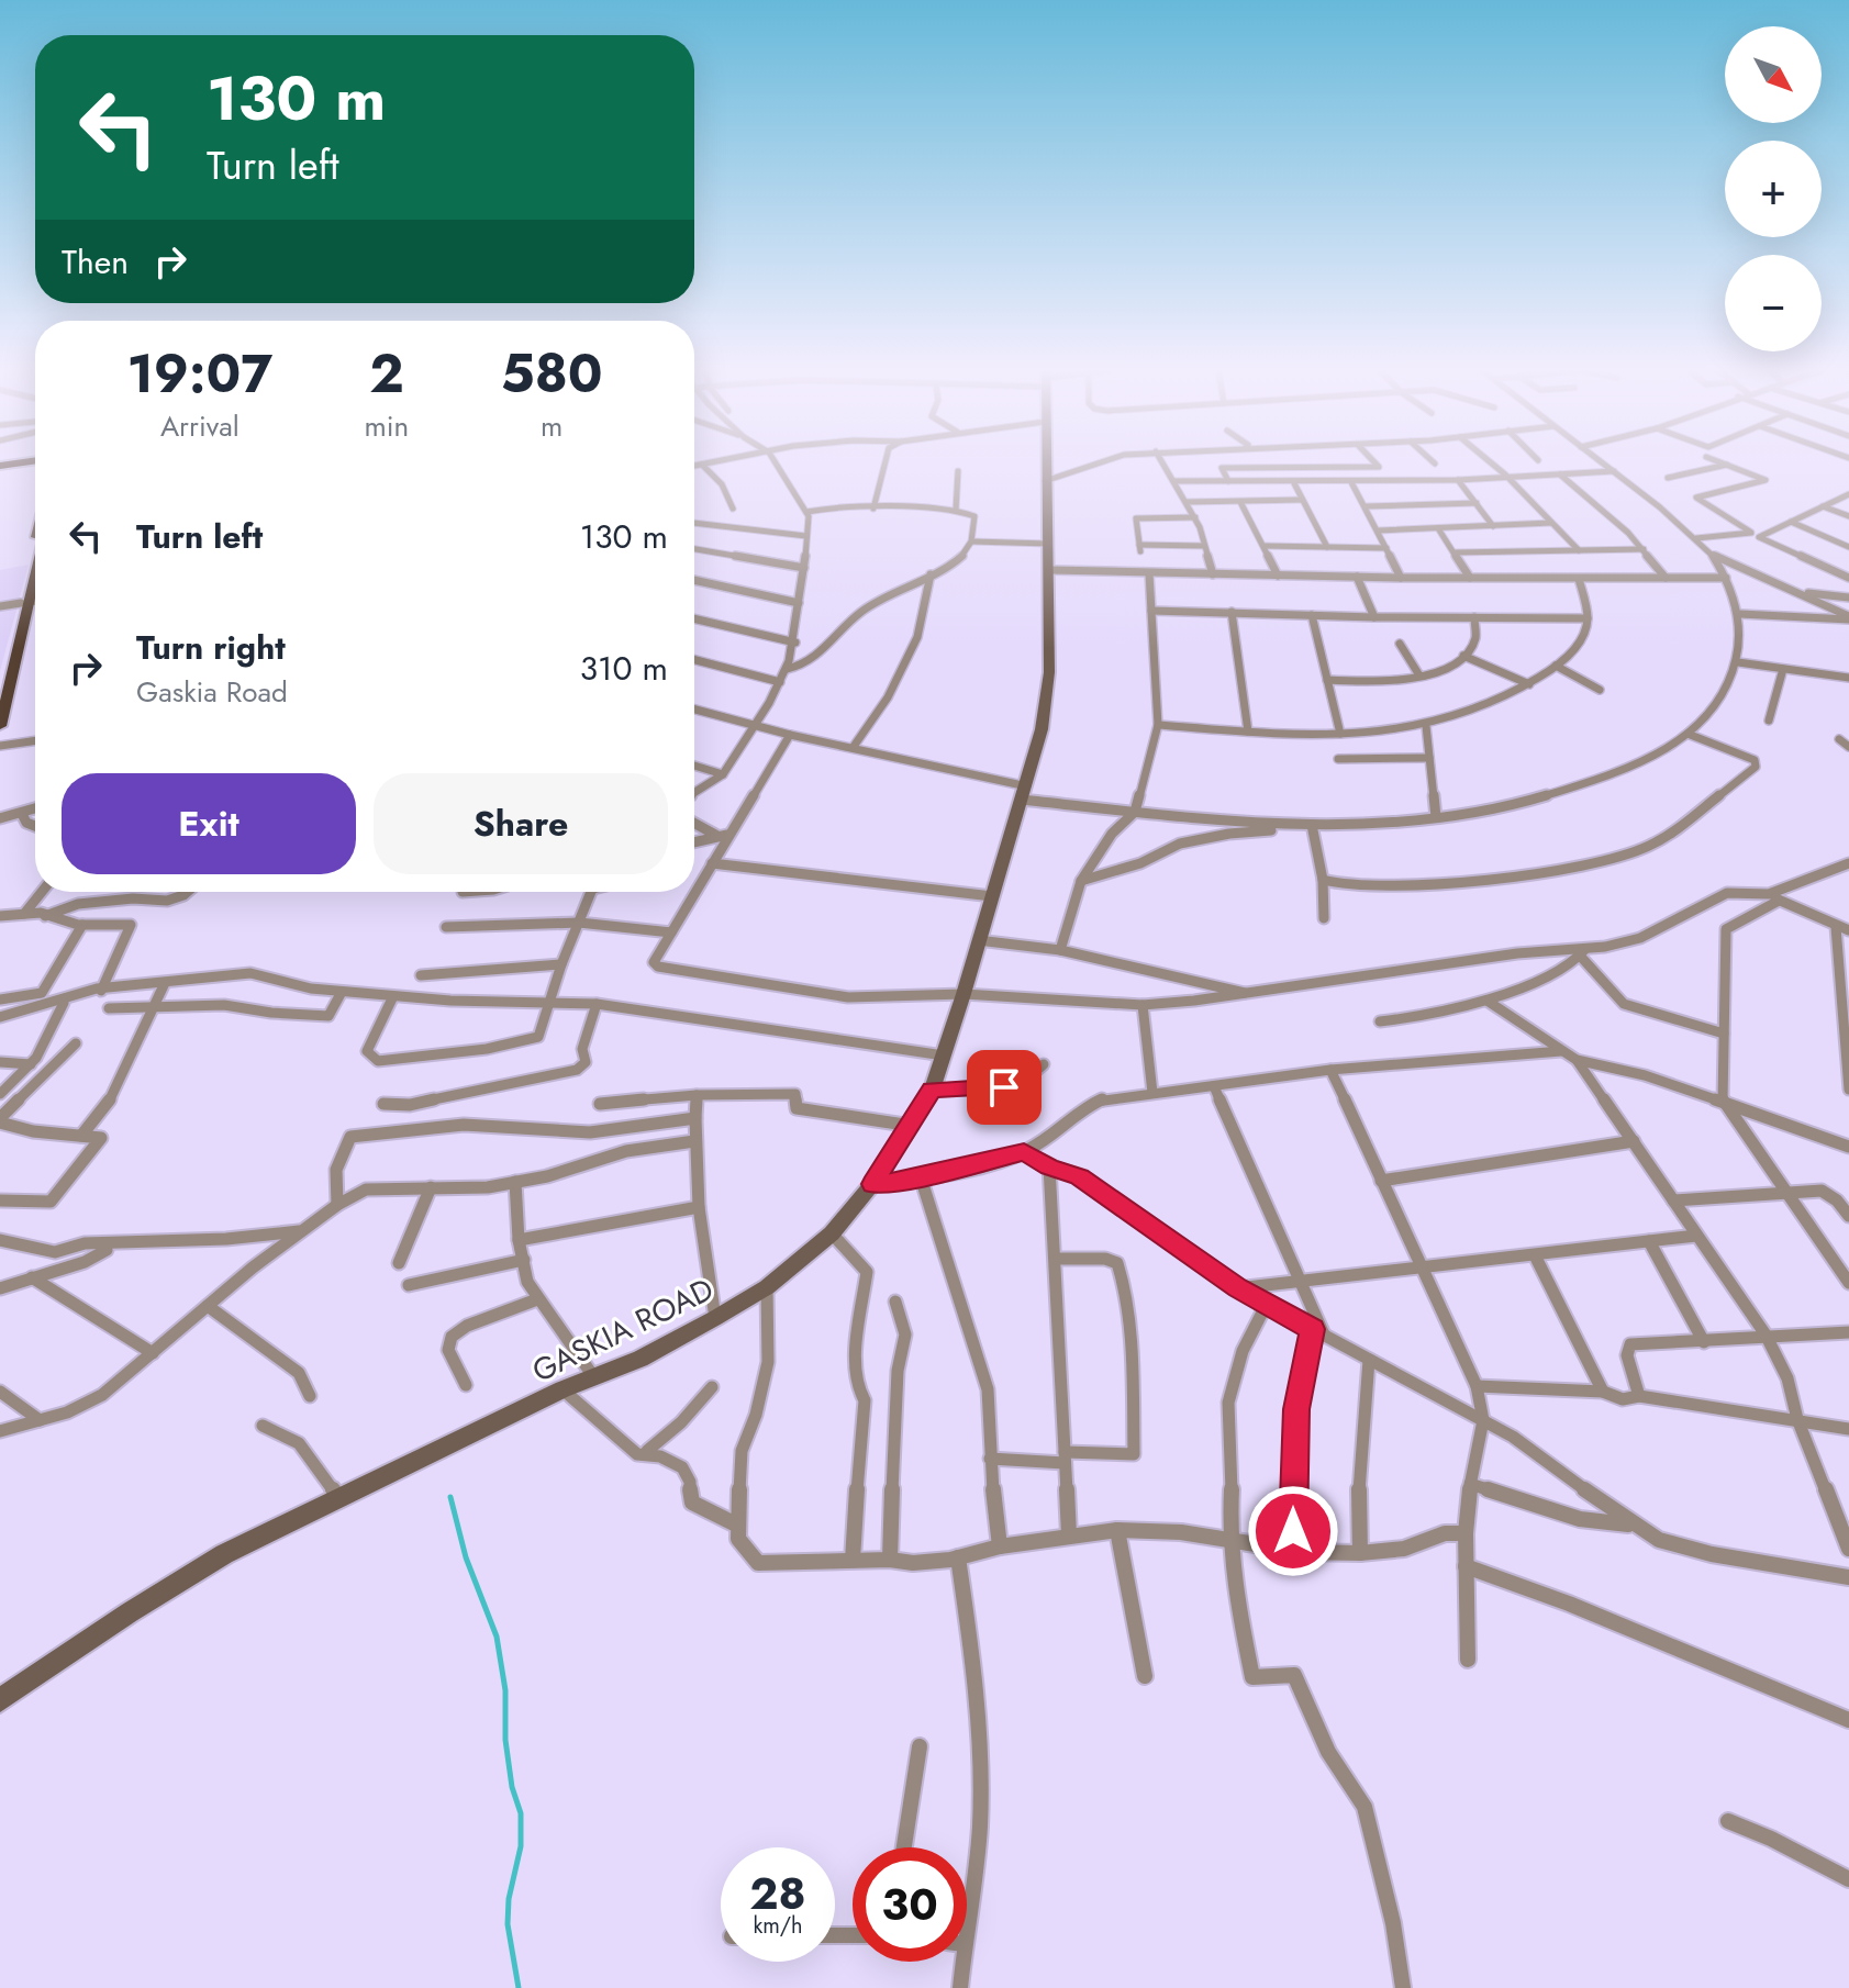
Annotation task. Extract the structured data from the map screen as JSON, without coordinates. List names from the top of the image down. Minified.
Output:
{"streets":{"main road":["GASKIA ROAD"]},"north":"bottom right","page":{"map_buttons":["+","−"],"turn":["130 m","Turn left"],"then":"Then","eta":["19:07","Arrival","2","min","580","m"],"list":[{"name":"Turn left","value":"130 m"},{"name":"Turn right","note":"Gaskia Road","value":"310 m"}],"buttons":["Exit","Share"],"speed":"28 km/h","limit":"30"}}
